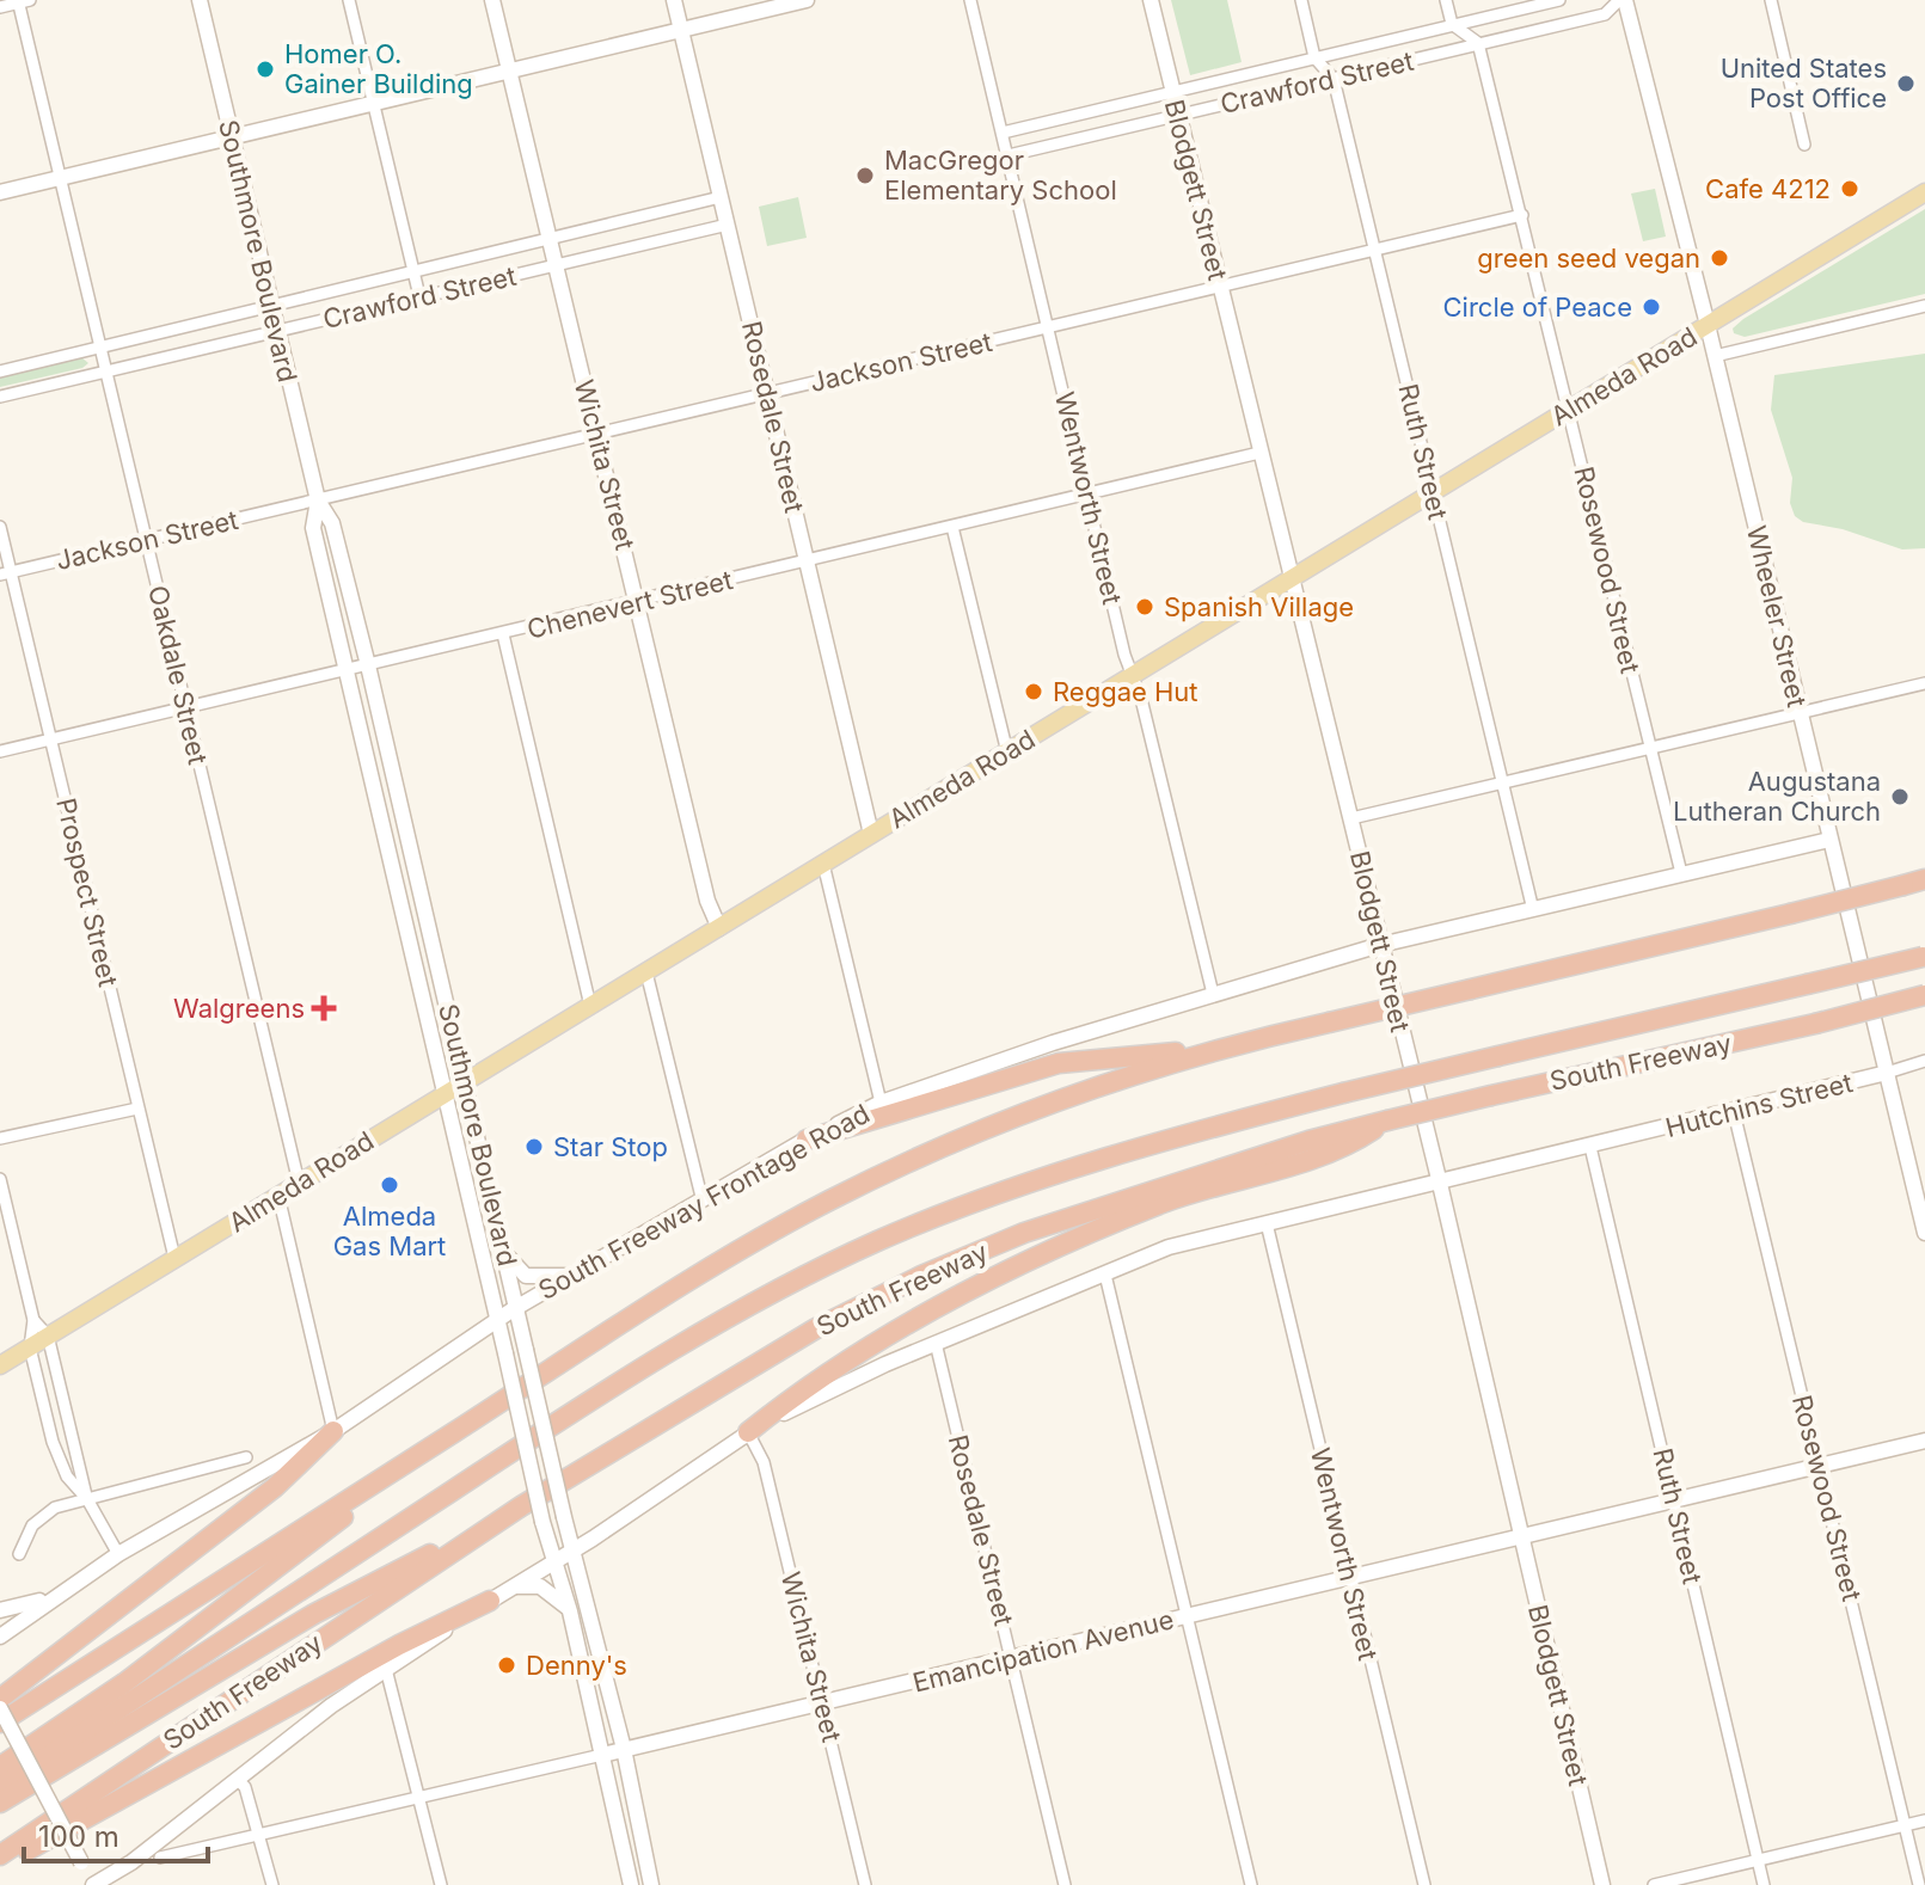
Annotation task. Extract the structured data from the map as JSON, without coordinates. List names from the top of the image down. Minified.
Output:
{"streets":{"highway":["South Freeway"],"main road":["Blodgett Street","Southmore Boulevard","Almeda Road","Rosedale Street","Wichita Street","Wheeler Street","Hutchins Street","South Freeway Frontage Road","Emancipation Avenue"],"street":["Crawford Street","Jackson Street","Ruth Street","Wentworth Street","Rosewood Street","Chenevert Street","Oakdale Street","Prospect Street"]},"crossings":[["Crawford Street","Blodgett Street"],["Crawford Street","Southmore Boulevard"],["Crawford Street","Rosedale Street"],["Crawford Street","Ruth Street"],["Crawford Street","Wichita Street"],["Crawford Street","Wentworth Street"],["Crawford Street","Rosewood Street"],["Crawford Street","Wheeler Street"],["Crawford Street","Oakdale Street"],["Blodgett Street","Jackson Street"],["Blodgett Street","Almeda Road"],["Blodgett Street","Chenevert Street"],["Blodgett Street","South Freeway Frontage Road"],["Blodgett Street","Emancipation Avenue"],["Southmore Boulevard","Jackson Street"],["Southmore Boulevard","Almeda Road"],["Southmore Boulevard","Chenevert Street"],["Southmore Boulevard","South Freeway Frontage Road"],["Southmore Boulevard","Emancipation Avenue"],["Jackson Street","Rosedale Street"],["Jackson Street","Ruth Street"],["Jackson Street","Wichita Street"],["Jackson Street","Wentworth Street"],["Jackson Street","Rosewood Street"],["Jackson Street","Oakdale Street"],["Jackson Street","Prospect Street"],["Almeda Road","Rosedale Street"],["Almeda Road","Ruth Street"],["Almeda Road","Wichita Street"],["Almeda Road","Wentworth Street"],["Almeda Road","Rosewood Street"],["Almeda Road","Wheeler Street"],["Almeda Road","Oakdale Street"],["Almeda Road","Prospect Street"],["Rosedale Street","Chenevert Street"],["Rosedale Street","Emancipation Avenue"],["Ruth Street","Hutchins Street"],["Ruth Street","South Freeway Frontage Road"],["Ruth Street","Emancipation Avenue"],["Wichita Street","Chenevert Street"],["Wichita Street","Emancipation Avenue"],["Wentworth Street","Chenevert Street"],["Wentworth Street","South Freeway Frontage Road"],["Wentworth Street","Emancipation Avenue"],["Rosewood Street","Hutchins Street"],["Rosewood Street","South Freeway Frontage Road"],["Rosewood Street","Emancipation Avenue"],["Chenevert Street","Oakdale Street"],["Chenevert Street","Prospect Street"],["Wheeler Street","Hutchins Street"],["Wheeler Street","South Freeway Frontage Road"]],"places":{"other":["Homer O. Gainer Building","United States Post Office","MacGregor Elementary School","Cafe 4212","green seed vegan","Circle of Peace","Spanish Village","Reggae Hut","Augustana Lutheran Church","Star Stop","Almeda Gas Mart","Denny's"],"health":["Walgreens"]},"scale_bar":"100 m"}
